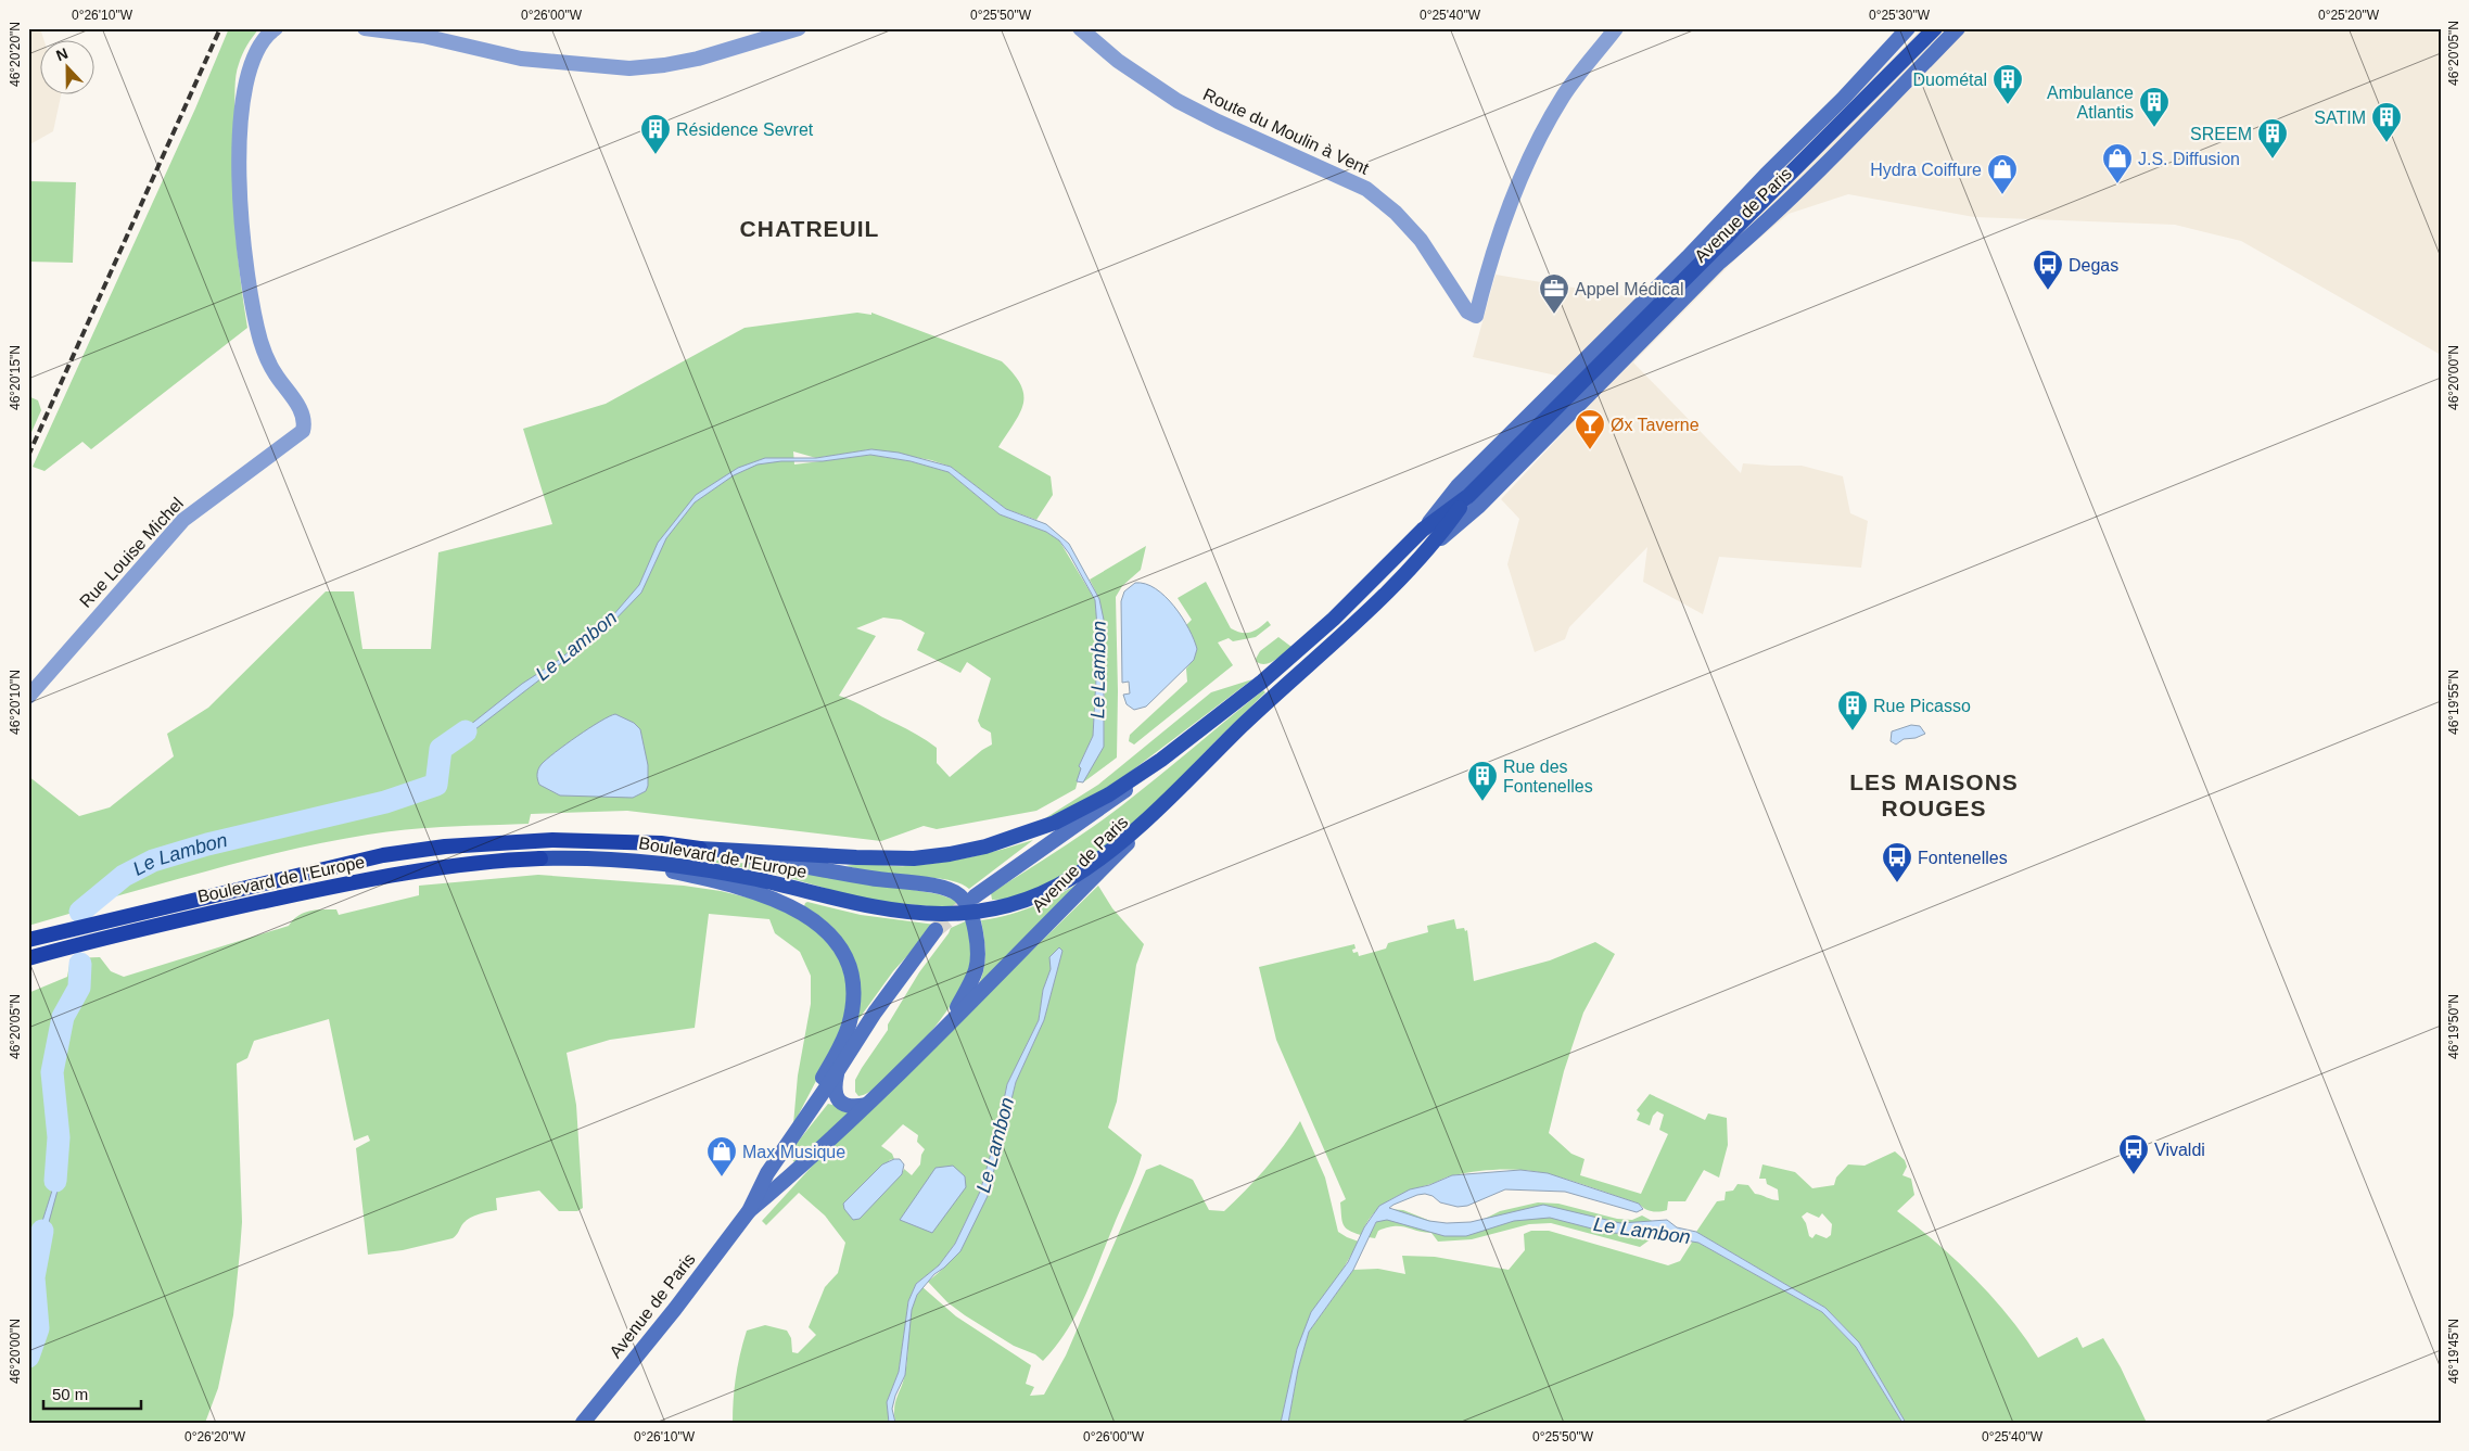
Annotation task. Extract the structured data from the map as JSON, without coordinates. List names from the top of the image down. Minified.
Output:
{"streets":{"highway":["Boulevard de l'Europe"],"main road":["Avenue de Paris"],"street":["Route du Moulin à Vent","Rue Louise Michel"]},"crossings":[["Avenue de Paris","Boulevard de l'Europe"]],"districts":["CHATREUIL","LES MAISONS ROUGES"],"water":["Le Lambon"],"places":{"building":["Duométal","Ambulance Atlantis","SATIM","Résidence Sevret","SREEM","Rue Picasso","Rue des Fontenelles"],"shop":["J.S. Diffusion","Hydra Coiffure","Max Musique"],"bus stop":["Degas","Fontenelles","Vivaldi"],"office":["Appel Médical"],"bar":["Øx Taverne"]},"scale_bar":"50 m","north":"top","coordinates":["0°26'10\"W","0°26'00\"W","0°25'50\"W","0°25'40\"W","0°25'30\"W","0°25'20\"W","46°20'05\"N","46°20'20\"N","46°20'00\"N","46°20'15\"N","46°19'55\"N","46°20'10\"N","46°19'50\"N","46°19'45\"N","0°26'20\"W"]}
